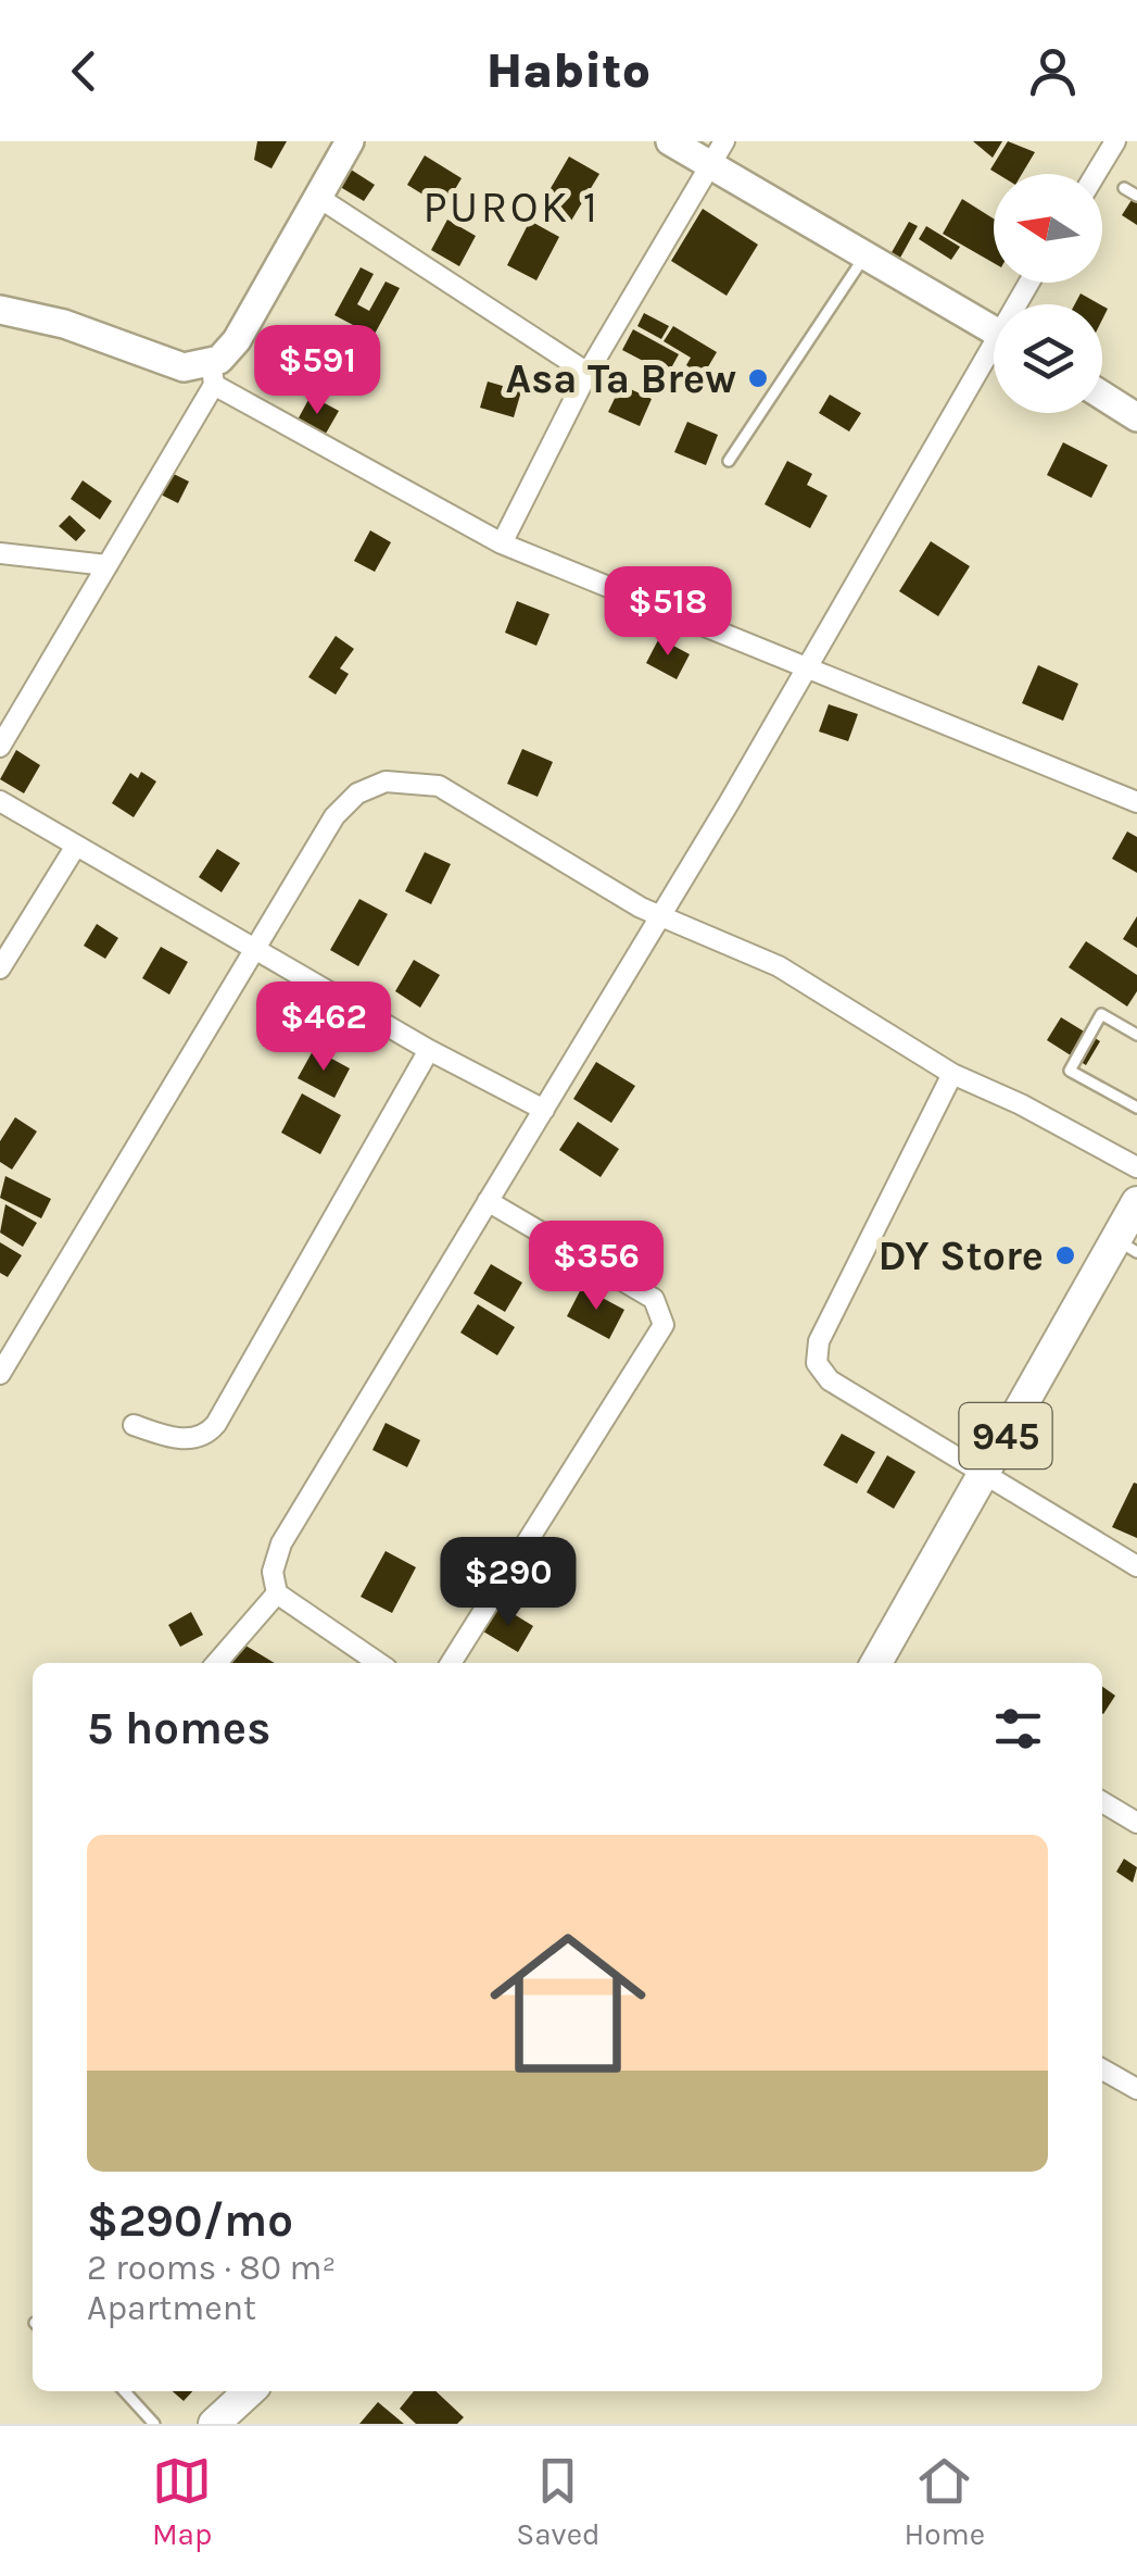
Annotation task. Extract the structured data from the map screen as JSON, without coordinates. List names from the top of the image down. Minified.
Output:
{"streets":{"main road":["945"]},"districts":["PUROK 1"],"places":["Asa Ta Brew","DY Store"],"north":"left","page":{"header":"Habito","price":["$591","$518","$462","$356","$290"],"heading":"5 homes","list":[{"name":"$290/mo","note":"2 rooms · 80 m² · Apartment"}],"tabs":["Map","Saved","Home"]}}
